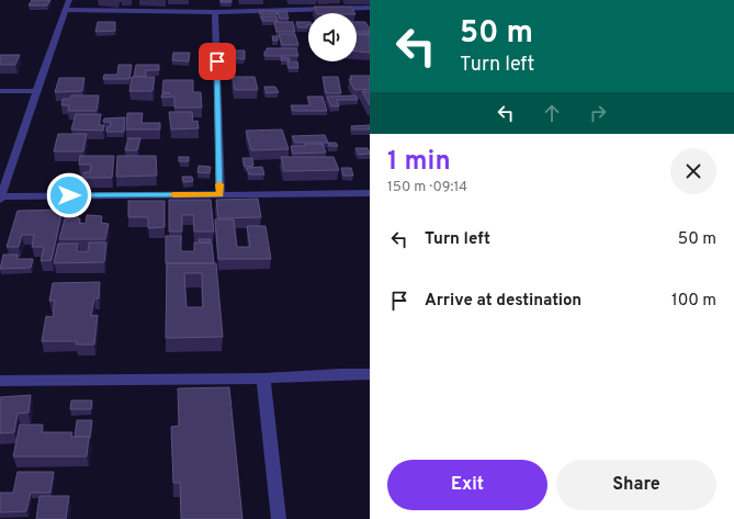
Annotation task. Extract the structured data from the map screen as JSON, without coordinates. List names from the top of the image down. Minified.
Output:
{"page":{"turn":["50 m","Turn left"],"heading":["1 min","150 m · 09:14"],"list":[{"name":"Turn left","value":"50 m"},{"name":"Arrive at destination","value":"100 m"}],"buttons":["Exit","Share"]}}
